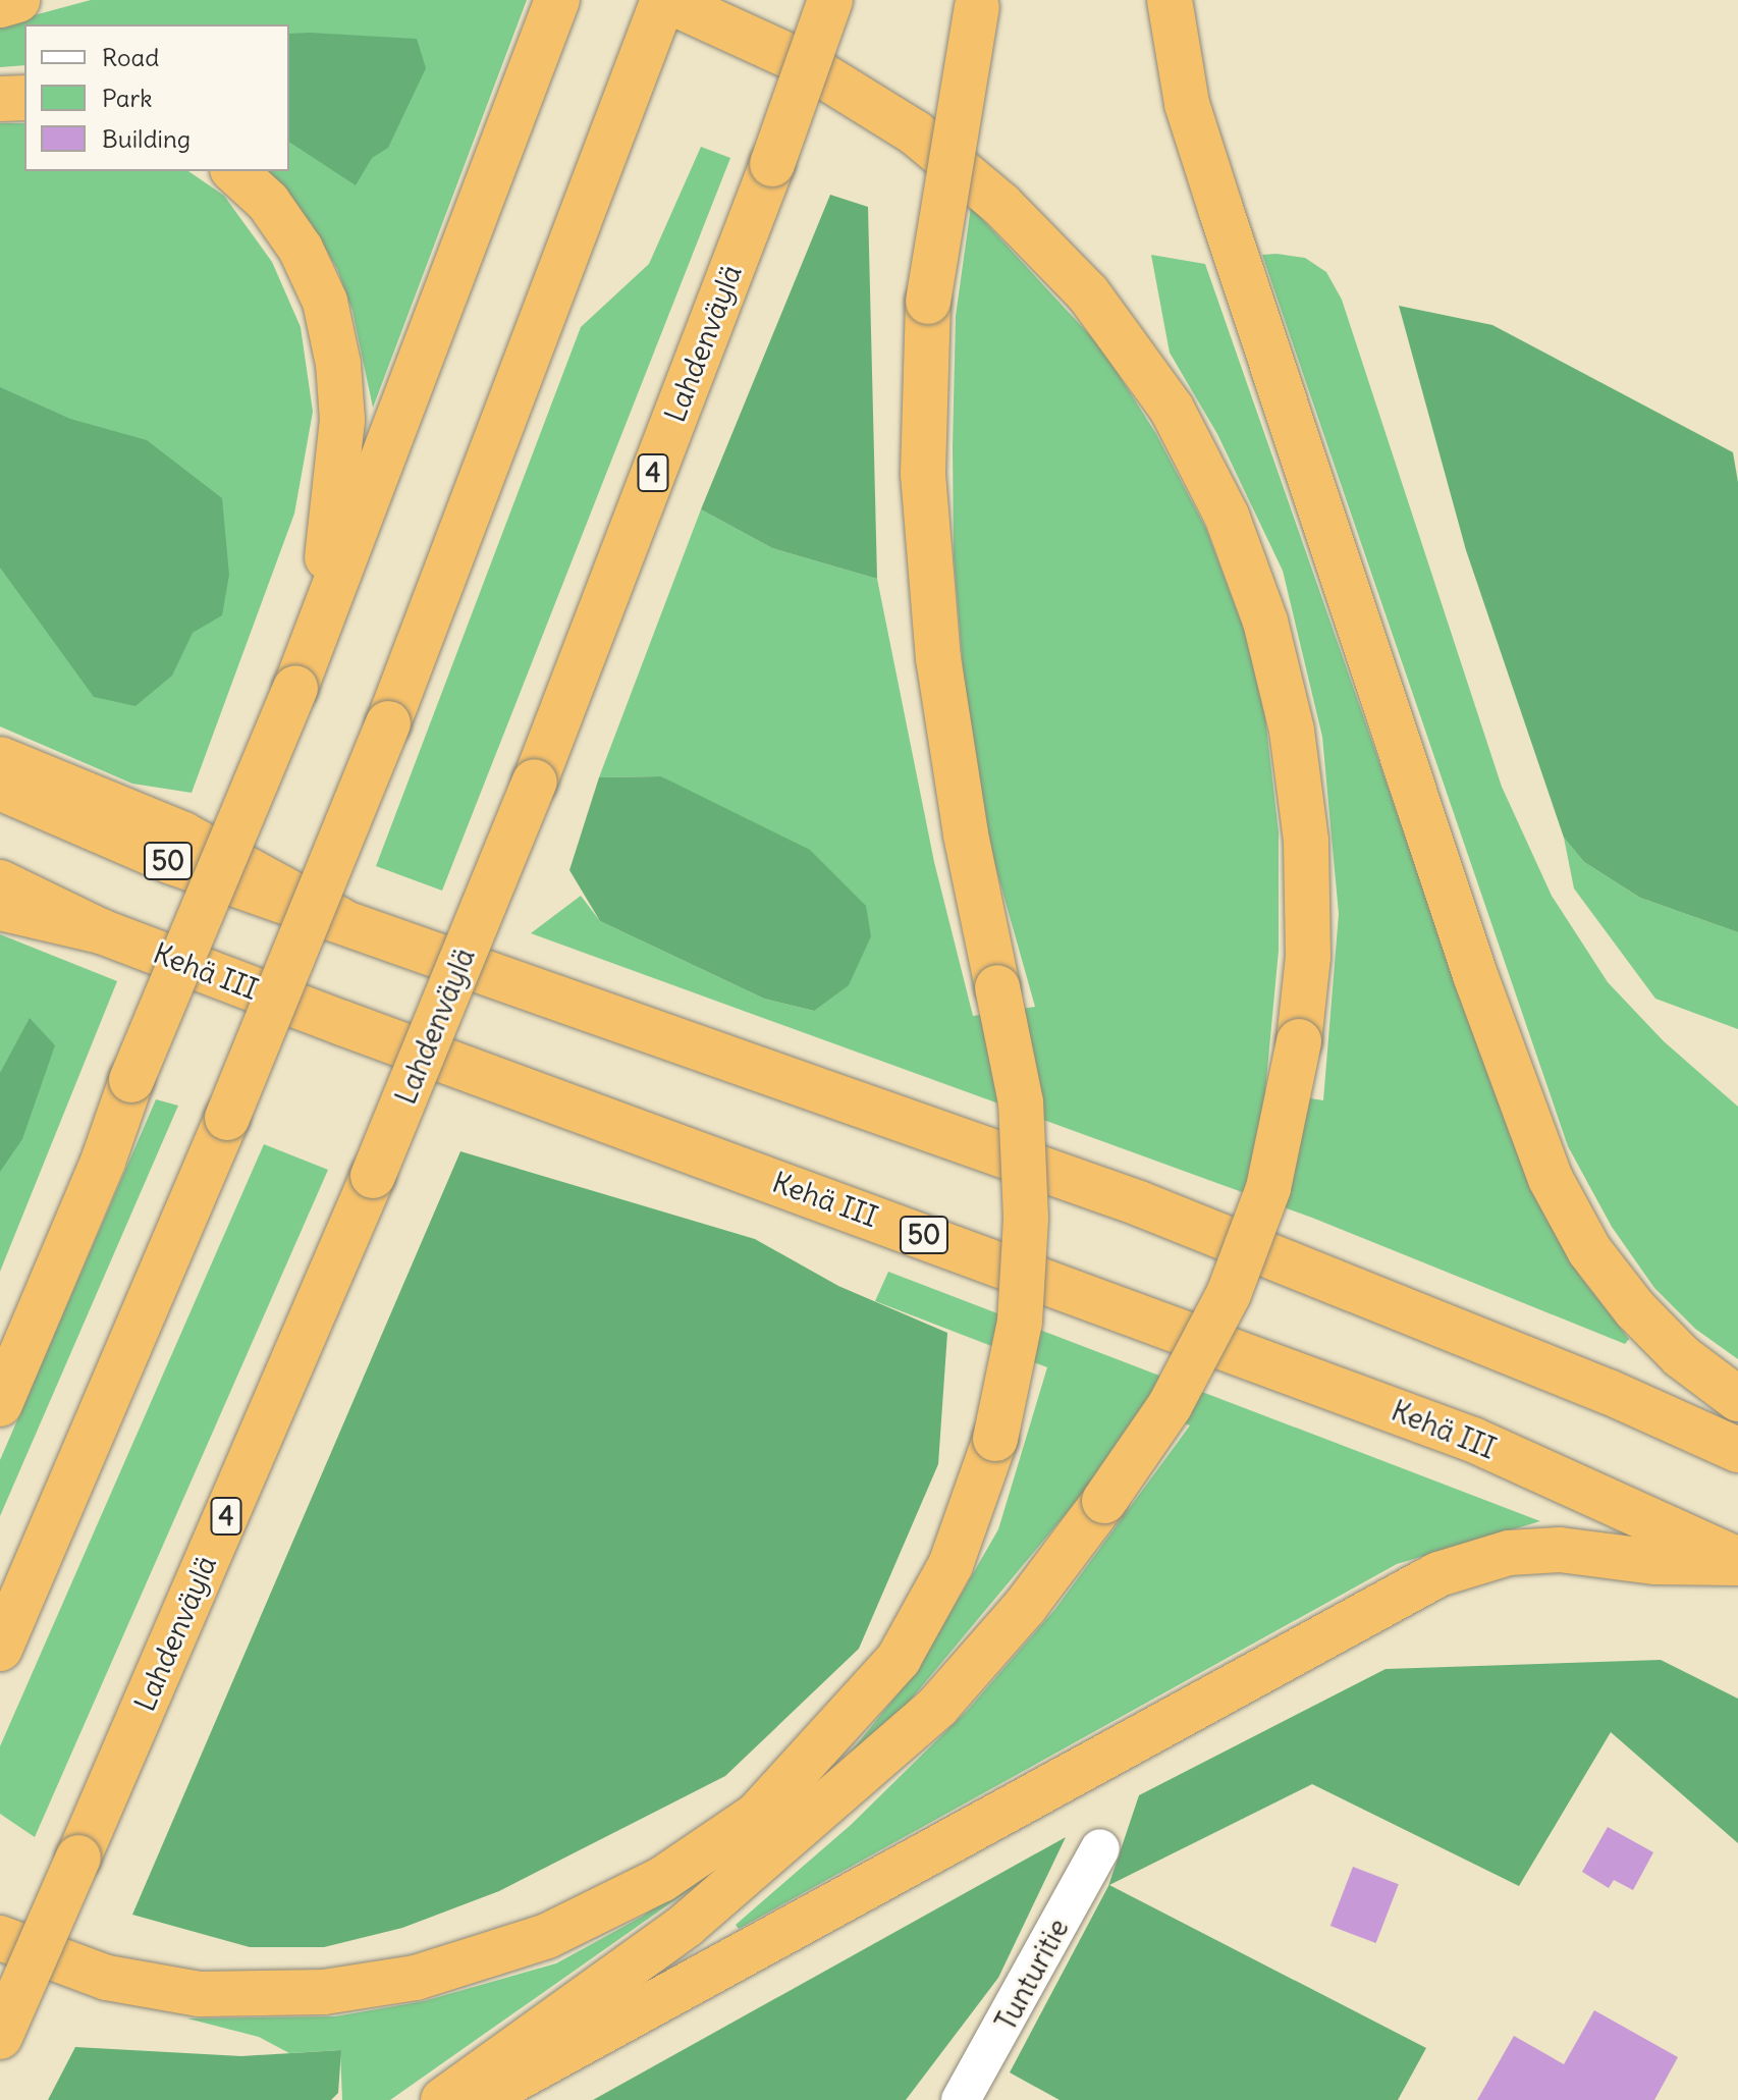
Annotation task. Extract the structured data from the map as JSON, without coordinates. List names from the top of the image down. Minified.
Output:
{"streets":{"highway":["Lahdenväylä","4","50","Kehä III"],"street":["Tunturitie"]},"legend":["Road","Park","Building"]}
